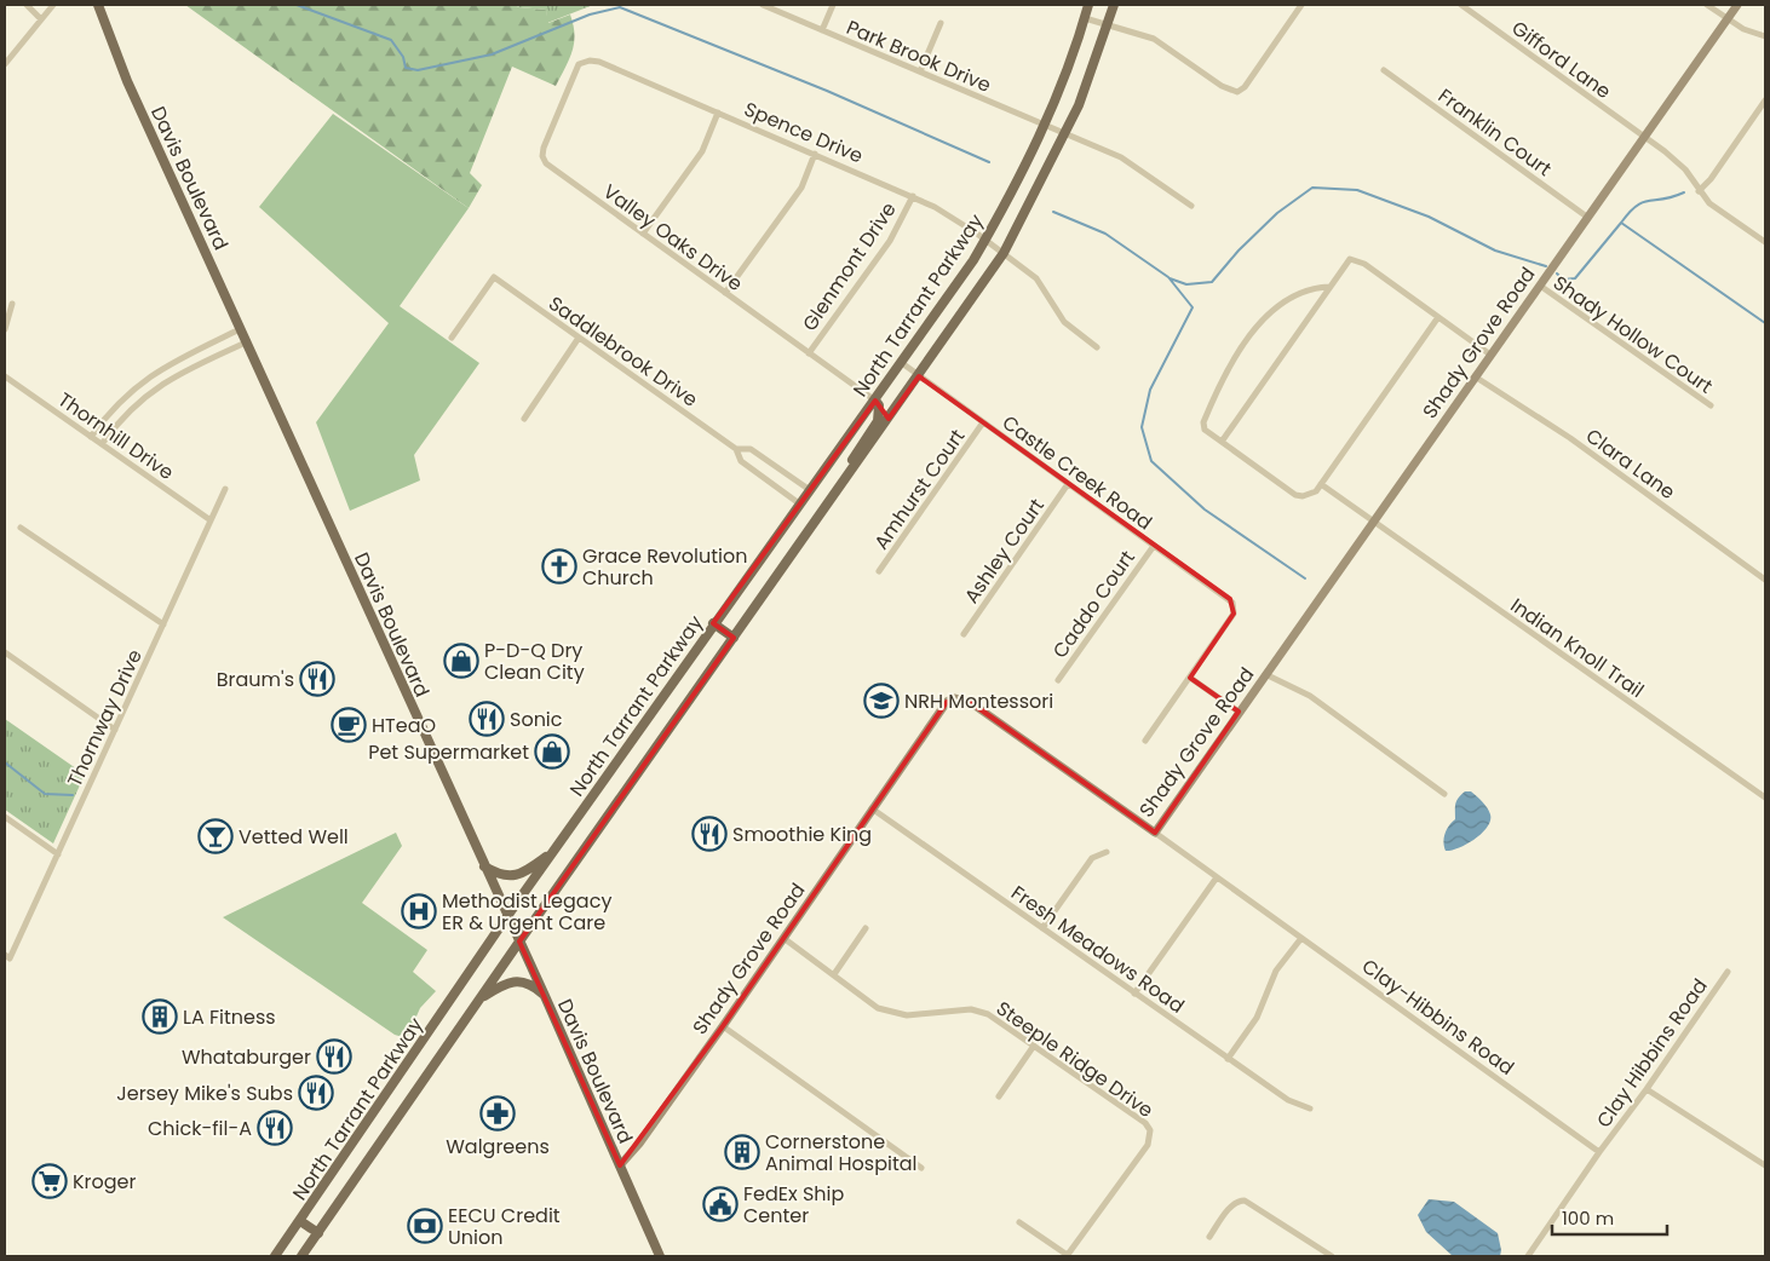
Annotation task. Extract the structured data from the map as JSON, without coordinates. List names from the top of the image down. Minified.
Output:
{"streets":{"main road":["Davis Boulevard","North Tarrant Parkway"],"street":["Park Brook Drive","Gifford Lane","Spence Drive","Franklin Court","Valley Oaks Drive","Glenmont Drive","Shady Hollow Court","Shady Grove Road","Saddlebrook Drive","Thornhill Drive","Clara Lane","Castle Creek Road","Amhurst Court","Ashley Court","Caddo Court","Indian Knoll Trail","Thornway Drive","Fresh Meadows Road","Clay-Hibbins Road","Clay Hibbins Road","Steeple Ridge Drive"]},"crossings":[["Park Brook Drive","North Tarrant Parkway"],["Gifford Lane","Shady Grove Road"],["Spence Drive","Valley Oaks Drive"],["Spence Drive","Glenmont Drive"],["Spence Drive","North Tarrant Parkway"],["Franklin Court","Shady Grove Road"],["Davis Boulevard","North Tarrant Parkway"],["Davis Boulevard","Shady Grove Road"],["Valley Oaks Drive","Glenmont Drive"],["Valley Oaks Drive","North Tarrant Parkway"],["North Tarrant Parkway","Saddlebrook Drive"],["North Tarrant Parkway","Castle Creek Road"],["Shady Hollow Court","Shady Grove Road"],["Shady Grove Road","Clara Lane"],["Shady Grove Road","Indian Knoll Trail"],["Shady Grove Road","Fresh Meadows Road"],["Shady Grove Road","Clay-Hibbins Road"],["Shady Grove Road","Steeple Ridge Drive"],["Thornhill Drive","Thornway Drive"],["Castle Creek Road","Amhurst Court"],["Castle Creek Road","Ashley Court"],["Castle Creek Road","Caddo Court"],["Clay-Hibbins Road","Clay Hibbins Road"]],"places":{"church":["Grace Revolution Church"],"shop":["P-D-Q Dry Clean City","Pet Supermarket"],"restaurant":["Braum's","Sonic","Smoothie King","Whataburger","Jersey Mike's Subs","Chick-fil-A"],"school or university":["NRH Montessori"],"cafe":["HTeaO"],"bar":["Vetted Well"],"hospital":["Methodist Legacy ER & Urgent Care"],"building":["LA Fitness","Cornerstone Animal Hospital"],"pharmacy":["Walgreens"],"supermarket":["Kroger"],"public building":["FedEx Ship Center"],"bank":["EECU Credit Union"]},"scale_bar":"100 m"}
